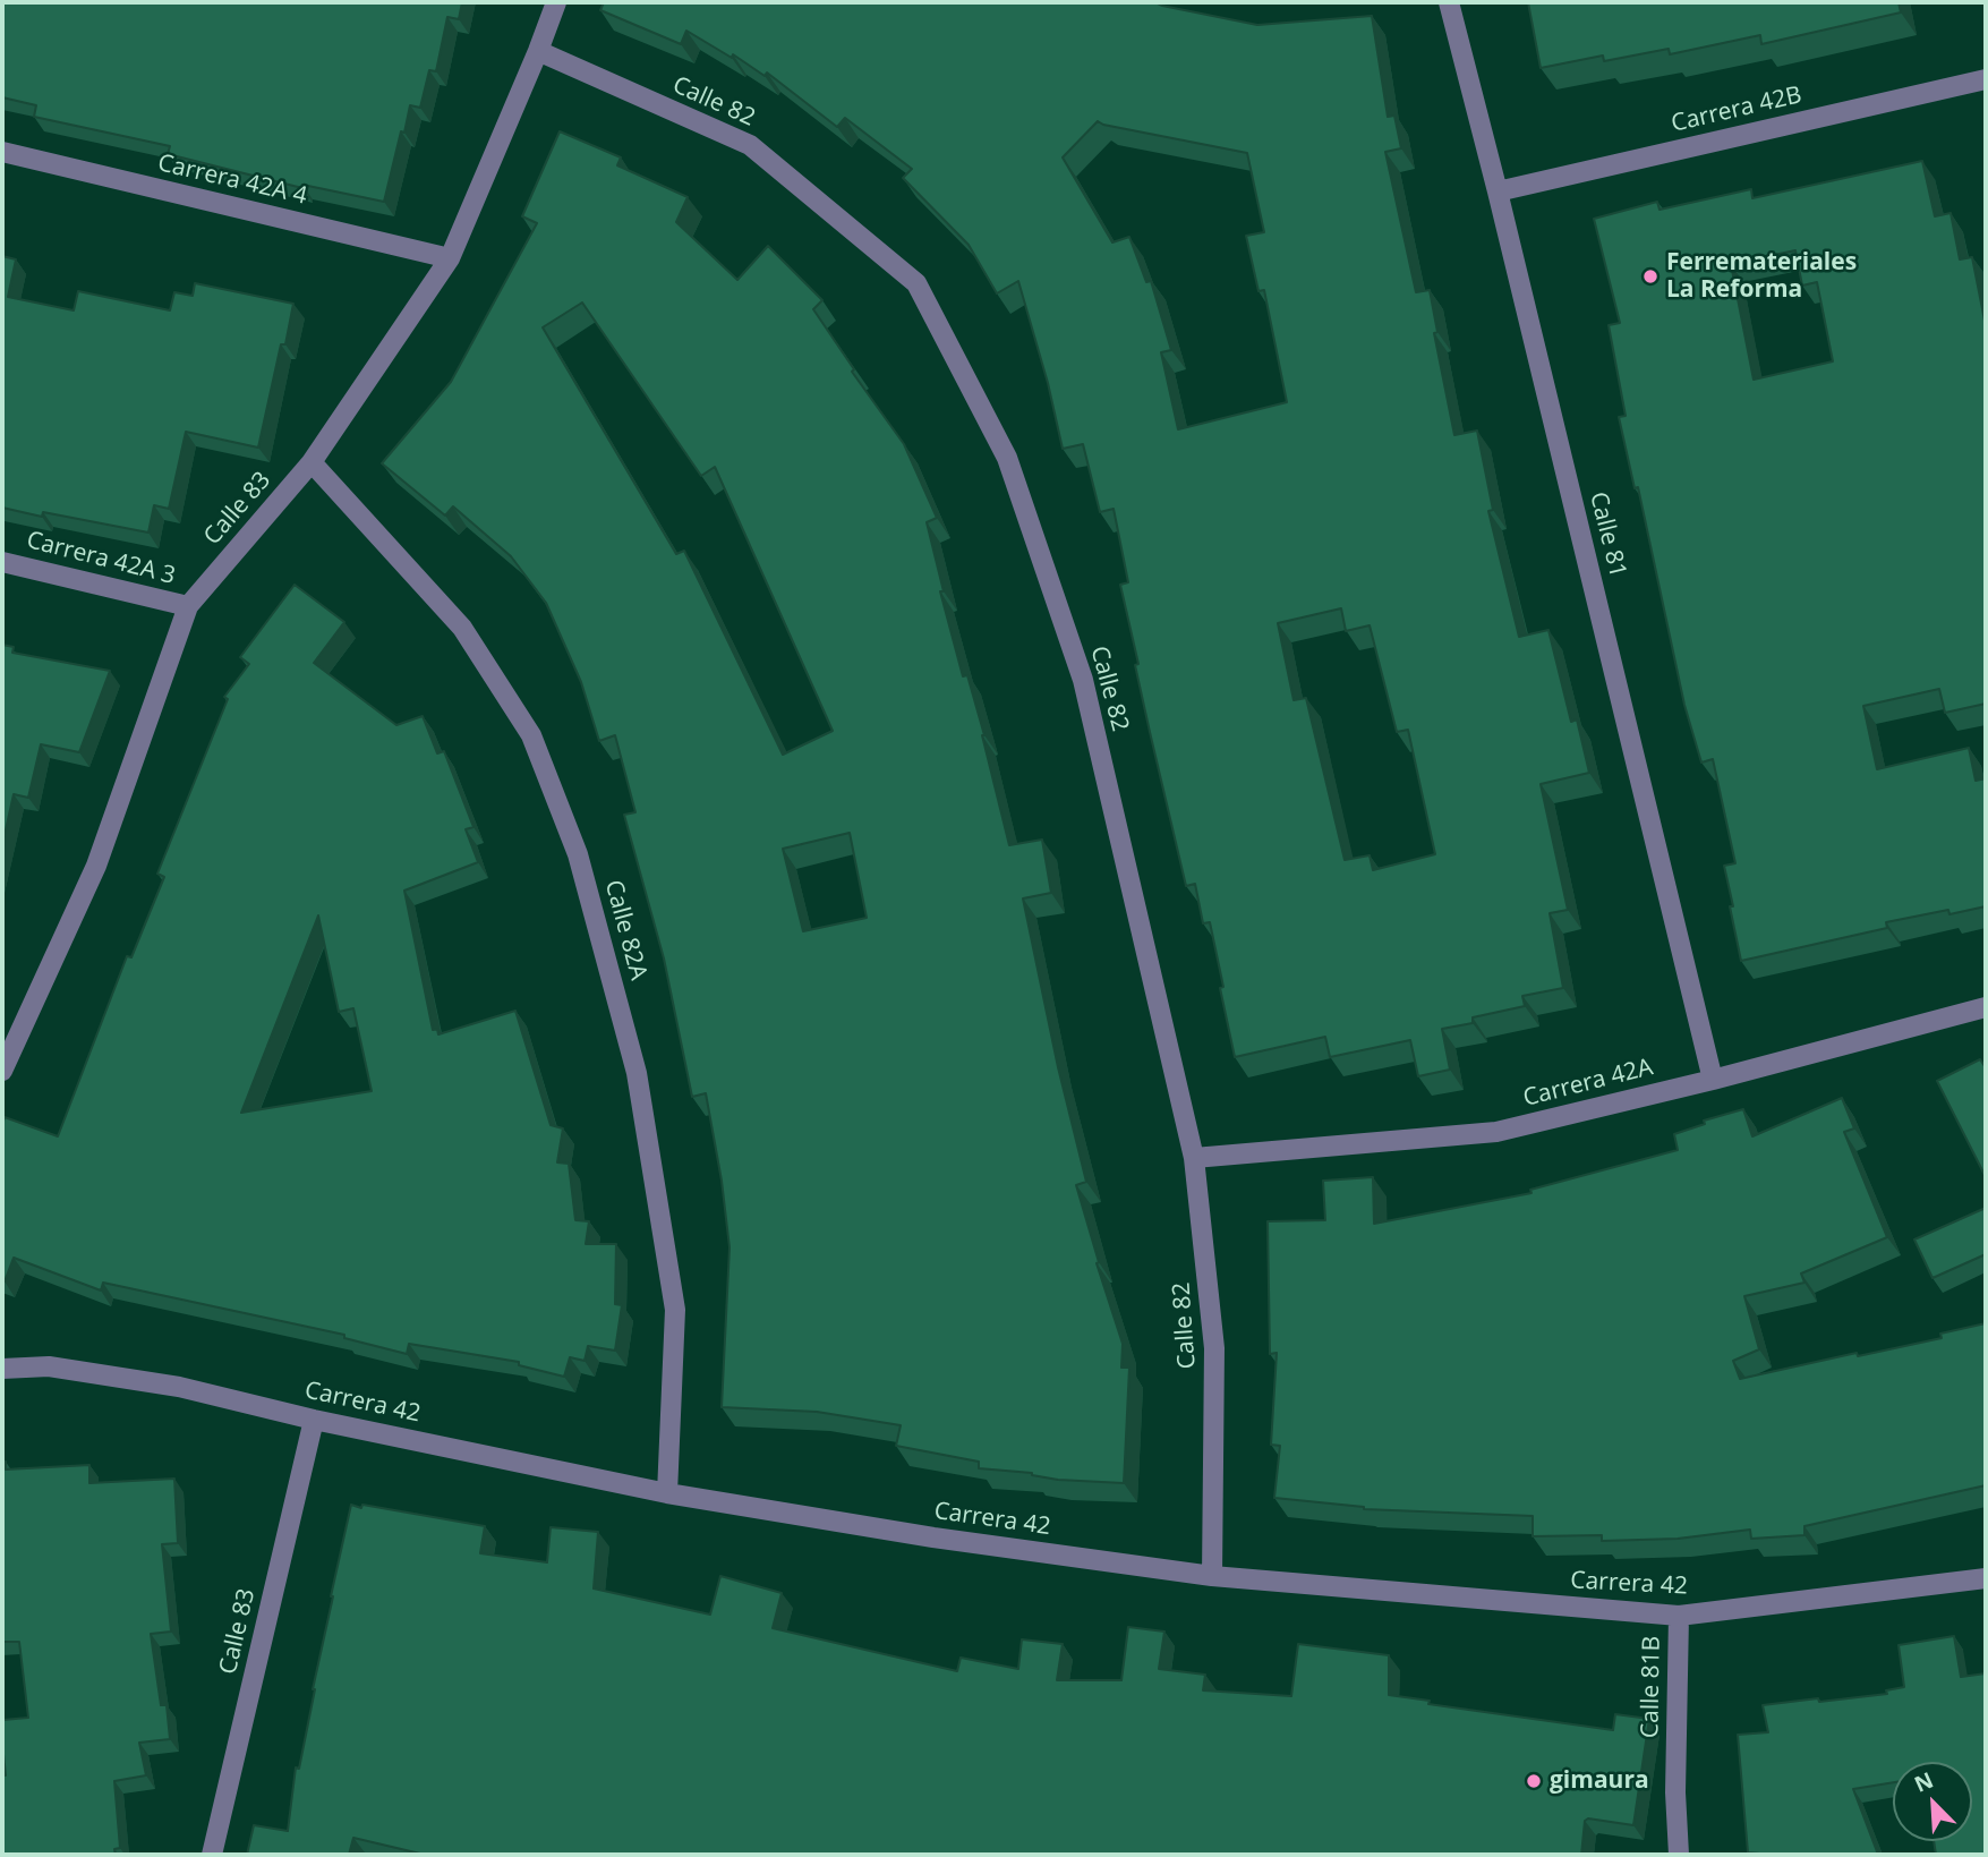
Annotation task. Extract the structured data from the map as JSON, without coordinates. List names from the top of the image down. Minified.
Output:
{"streets":{"street":["Calle 82","Carrera 42B","Carrera 42A 4","Calle 83","Calle 81","Carrera 42A 3","Calle 82A","Carrera 42A","Carrera 42","Calle 81B"]},"crossings":[["Calle 82","Calle 83"],["Calle 82","Carrera 42A"],["Calle 82","Carrera 42"],["Carrera 42B","Calle 81"],["Carrera 42A 4","Calle 83"],["Calle 83","Carrera 42A 3"],["Calle 83","Calle 82A"],["Calle 83","Carrera 42"],["Calle 81","Carrera 42A"],["Calle 82A","Carrera 42"],["Carrera 42","Calle 81B"]],"places":["Ferremateriales La Reforma","gimaura"],"north":"top left"}
